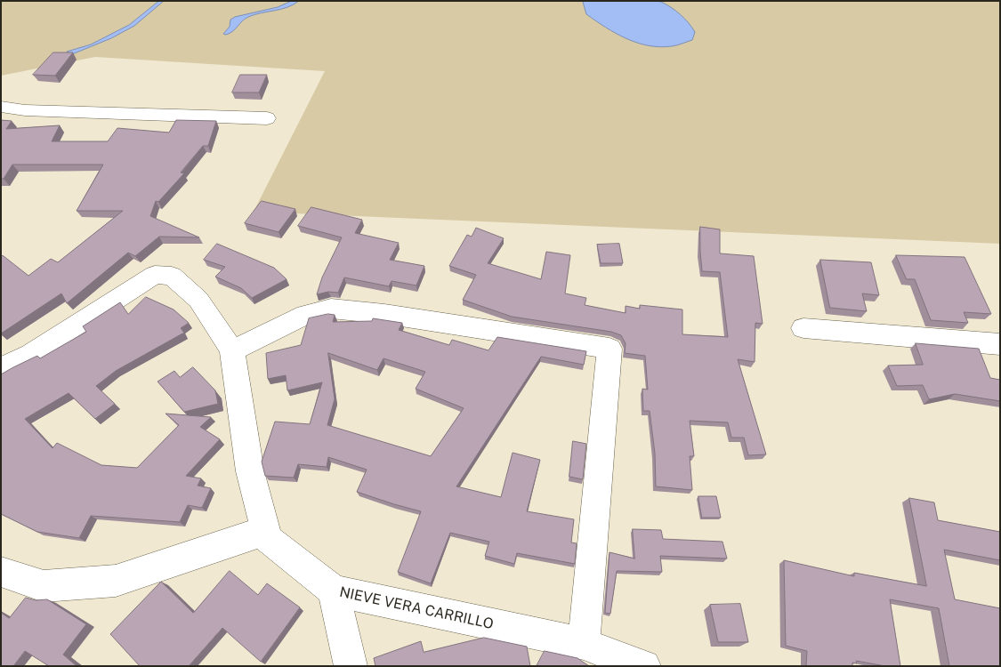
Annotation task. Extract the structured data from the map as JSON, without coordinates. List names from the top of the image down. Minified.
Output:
{"streets":{"street":["NIEVE VERA CARRILLO"]}}
